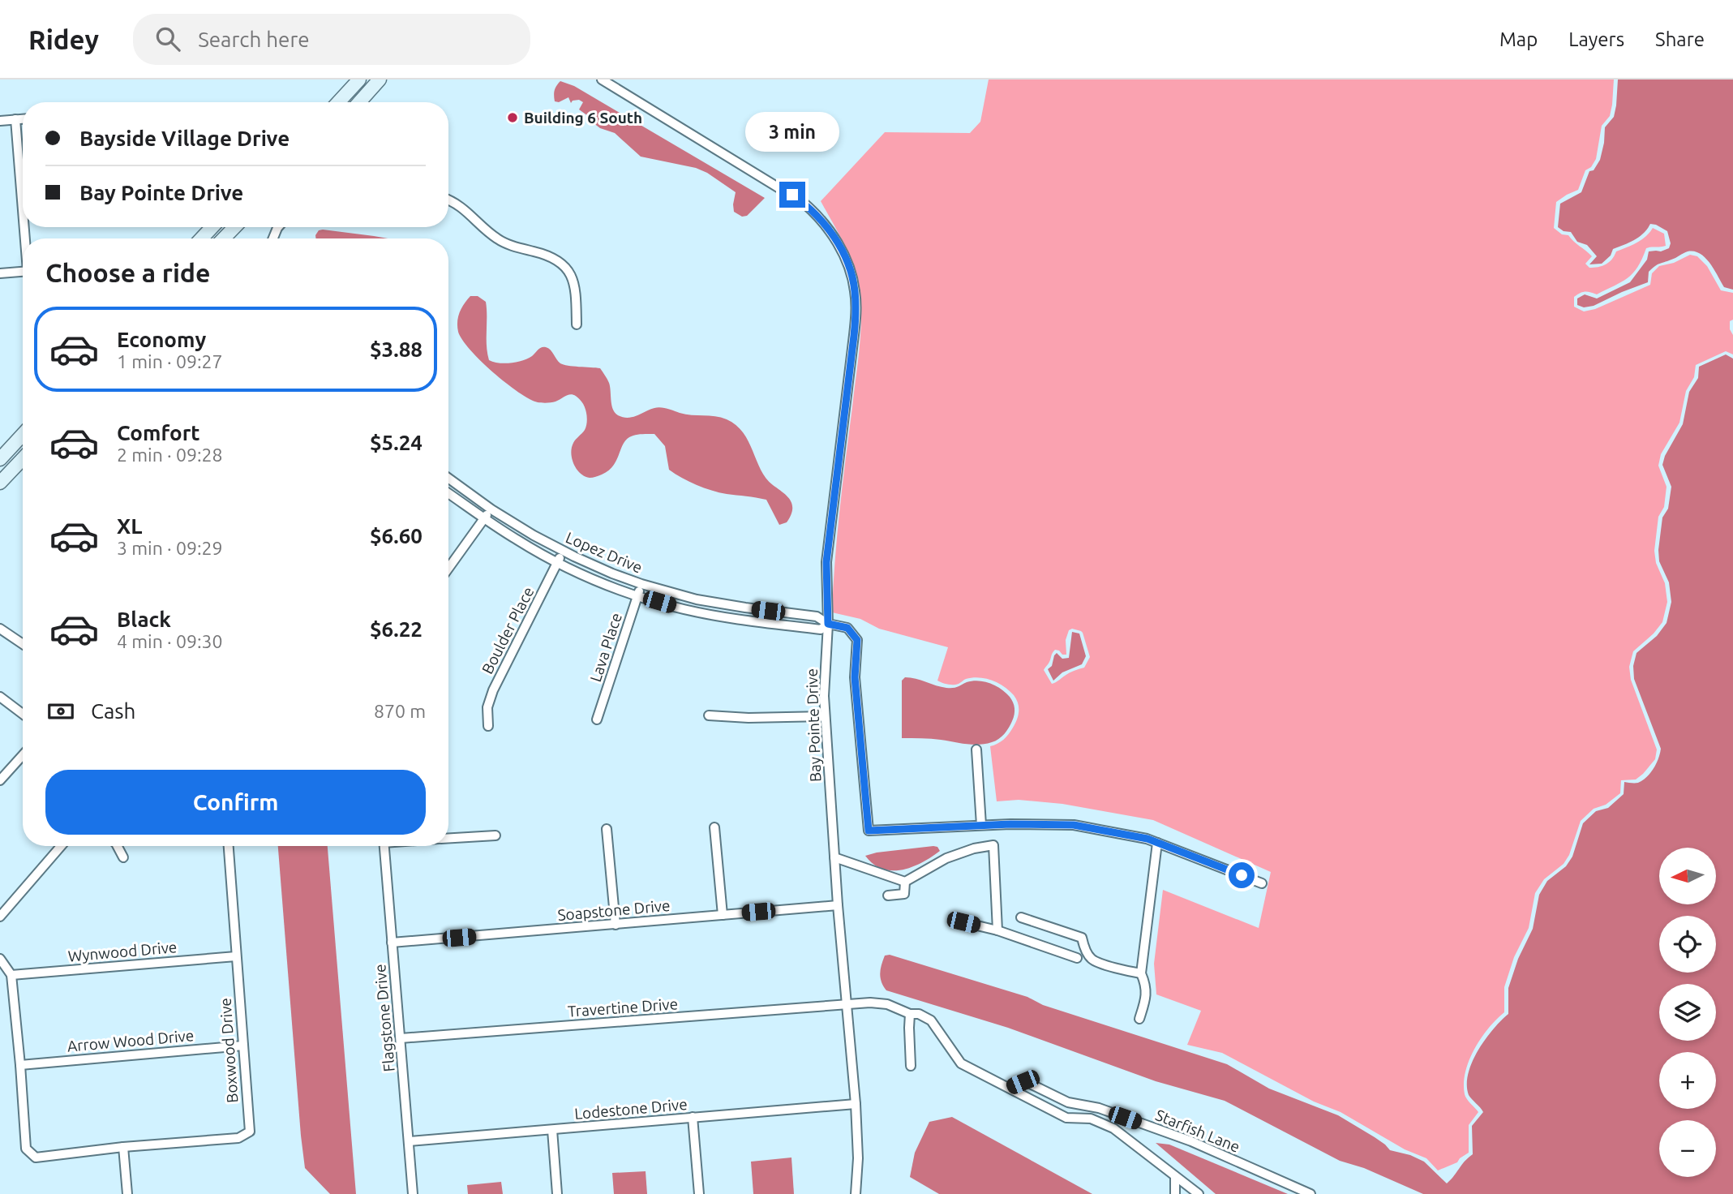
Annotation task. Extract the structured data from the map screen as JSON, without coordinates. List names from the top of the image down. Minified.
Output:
{"streets":{"street":["Lopez Drive","Boulder Place","Lava Place","Bay Pointe Drive","Soapstone Drive","Wynwood Drive","Travertine Drive","Flagstone Drive","Arrow Wood Drive","Boxwood Drive","Lodestone Drive","Starfish Lane"]},"crossings":[["Lopez Drive","Boulder Place"],["Lopez Drive","Lava Place"],["Lopez Drive","Bay Pointe Drive"],["Bay Pointe Drive","Soapstone Drive"],["Bay Pointe Drive","Travertine Drive"],["Bay Pointe Drive","Lodestone Drive"],["Soapstone Drive","Flagstone Drive"],["Wynwood Drive","Boxwood Drive"],["Travertine Drive","Flagstone Drive"],["Travertine Drive","Starfish Lane"],["Flagstone Drive","Lodestone Drive"],["Arrow Wood Drive","Boxwood Drive"]],"places":["Building 6 South"],"north":"left","page":{"header":"Ridey","search":"Search here","nav":["Map","Layers","Share"],"banner":["Bayside Village Drive","Bay Pointe Drive"],"bubble":"3 min","heading":"Choose a ride","list":[{"name":"Economy","note":"1 min · 09:27","value":"$3.88"},{"name":"Comfort","note":"2 min · 09:28","value":"$5.24"},{"name":"XL","note":"3 min · 09:29","value":"$6.60"},{"name":"Black","note":"4 min · 09:30","value":"$6.22"}],"pay":["Cash","870 m"],"buttons":"Confirm","map_buttons":["+","−"]}}
